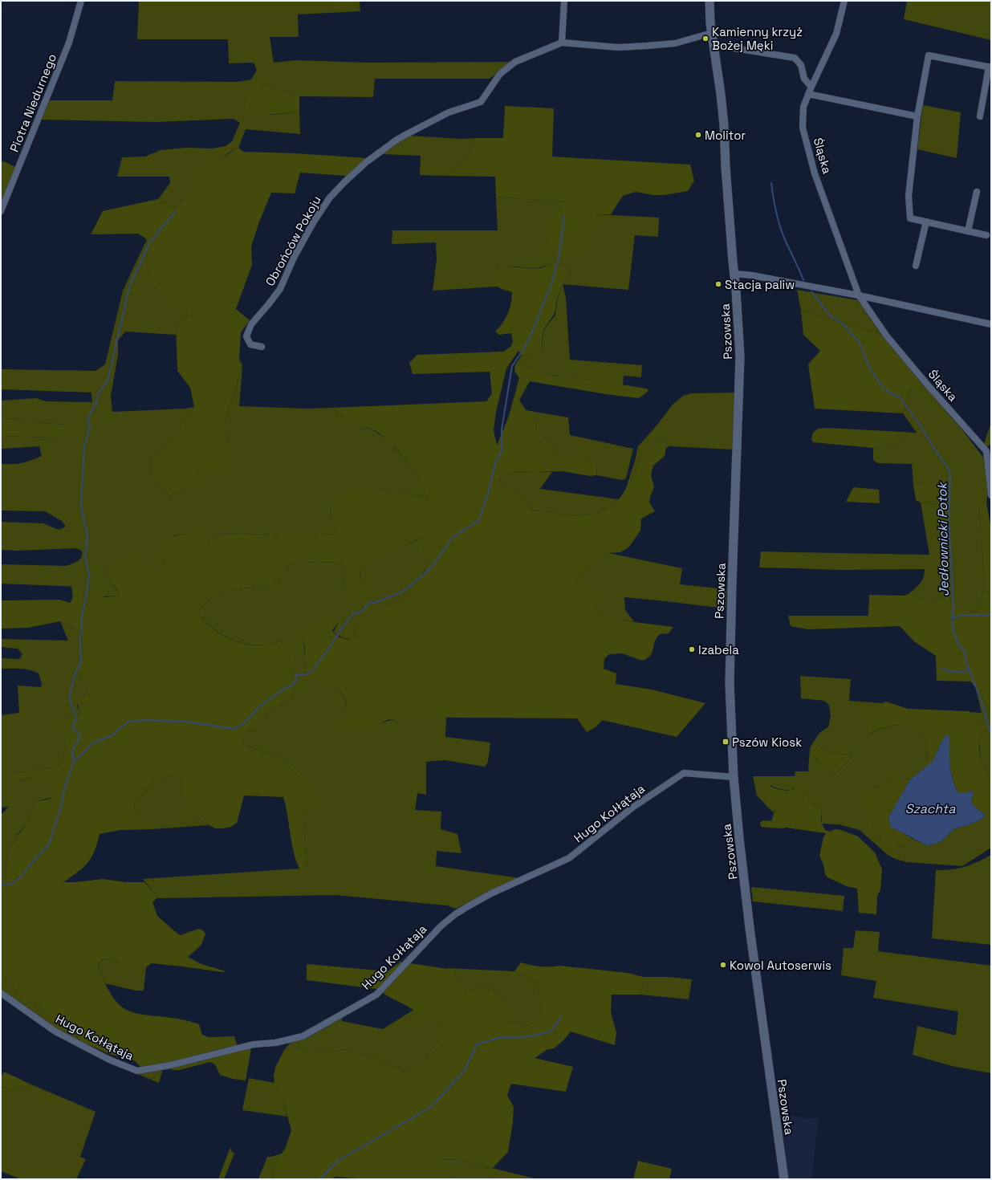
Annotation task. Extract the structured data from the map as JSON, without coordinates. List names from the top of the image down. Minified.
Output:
{"streets":{"main road":["Pszowska"],"street":["Piotra Niedurnego","Śląska","Obrońców Pokoju","Hugo Kołłątaja"]},"crossings":[["Obrońców Pokoju","Pszowska"],["Pszowska","Hugo Kołłątaja"]],"water":["Jedłownicki Potok","Szachta"],"places":{"other":["Kamienny krzyż Bożej Męki","Molitor","Stacja paliw","Izabela","Kowol Autoserwis"],"transit":["Pszów Kiosk"]}}
